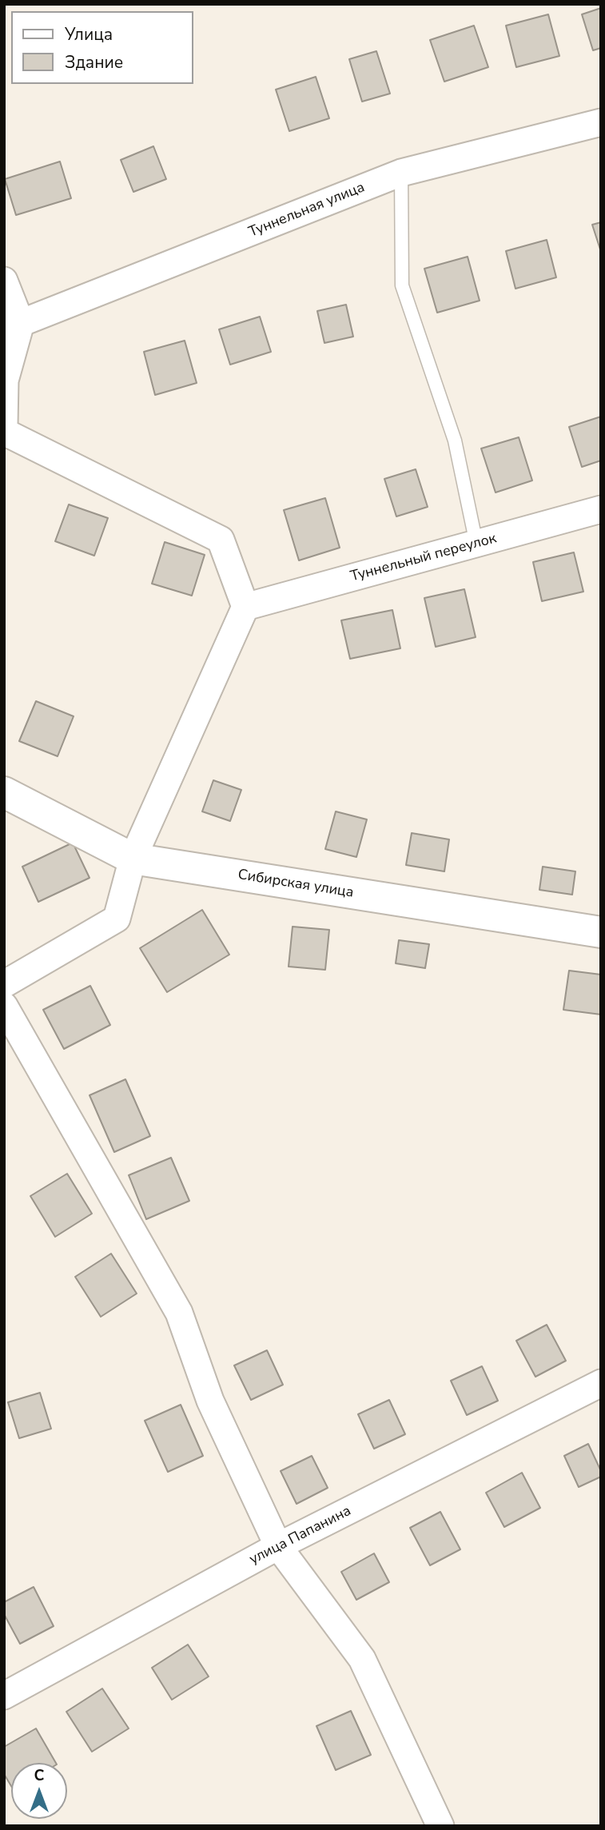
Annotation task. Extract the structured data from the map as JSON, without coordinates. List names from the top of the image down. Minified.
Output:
{"streets":{"street":["Туннельная улица","Туннельный переулок","Сибирская улица","улица Папанина"]},"legend":["Улица","Здание"],"north":"top"}
